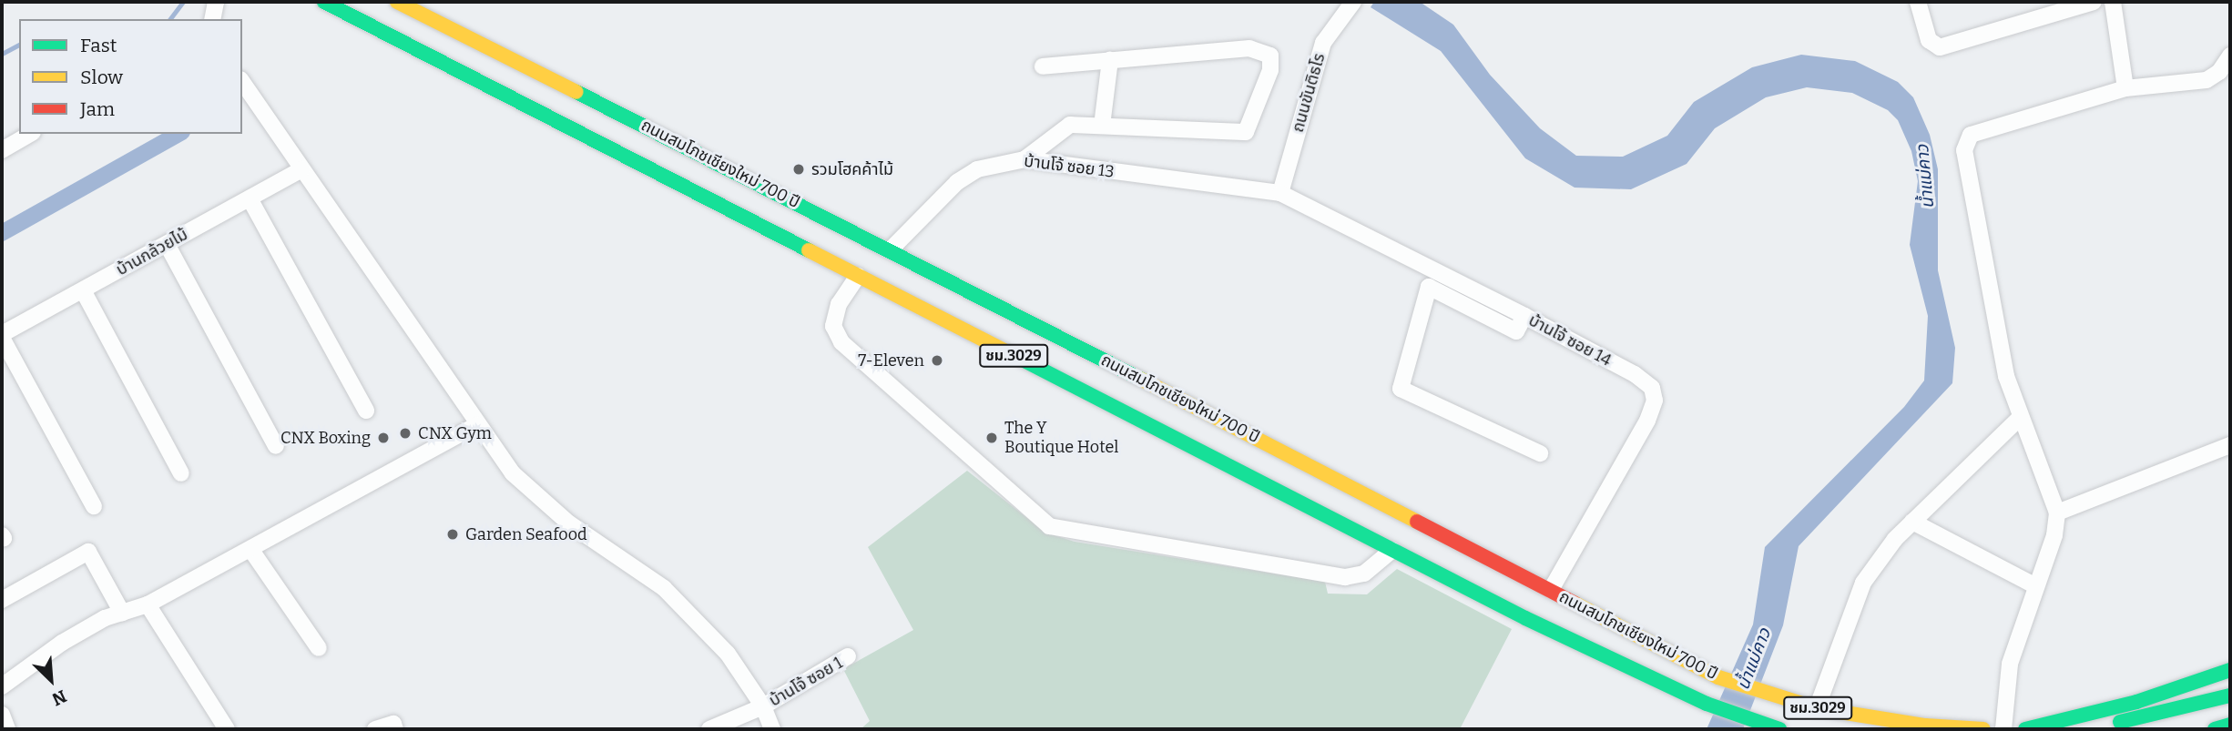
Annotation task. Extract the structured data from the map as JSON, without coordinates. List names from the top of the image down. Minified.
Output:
{"streets":{"main road":["ถนนสมโภชเชียงใหม่ 700 ปี","ชม.3029"],"street":["ถนนขันติธโร","บ้านโจ้ ซอย 13","บ้านกล้วยไม้","บ้านโจ้ ซอย 14","บ้านโจ้ ซอย 1"]},"crossings":[["ถนนขันติธโร","บ้านโจ้ ซอย 13"],["ถนนขันติธโร","บ้านโจ้ ซอย 14"],["ถนนสมโภชเชียงใหม่ 700 ปี","บ้านโจ้ ซอย 13"],["ถนนสมโภชเชียงใหม่ 700 ปี","บ้านโจ้ ซอย 14"],["บ้านโจ้ ซอย 13","บ้านโจ้ ซอย 14"]],"water":["น้ำแม่คาว"],"places":["รวมโฮคค้าไม้","7-Eleven","CNX Gym","CNX Boxing","The Y Boutique Hotel","Garden Seafood"],"legend":["Fast","Slow","Jam"],"north":"bottom right"}
